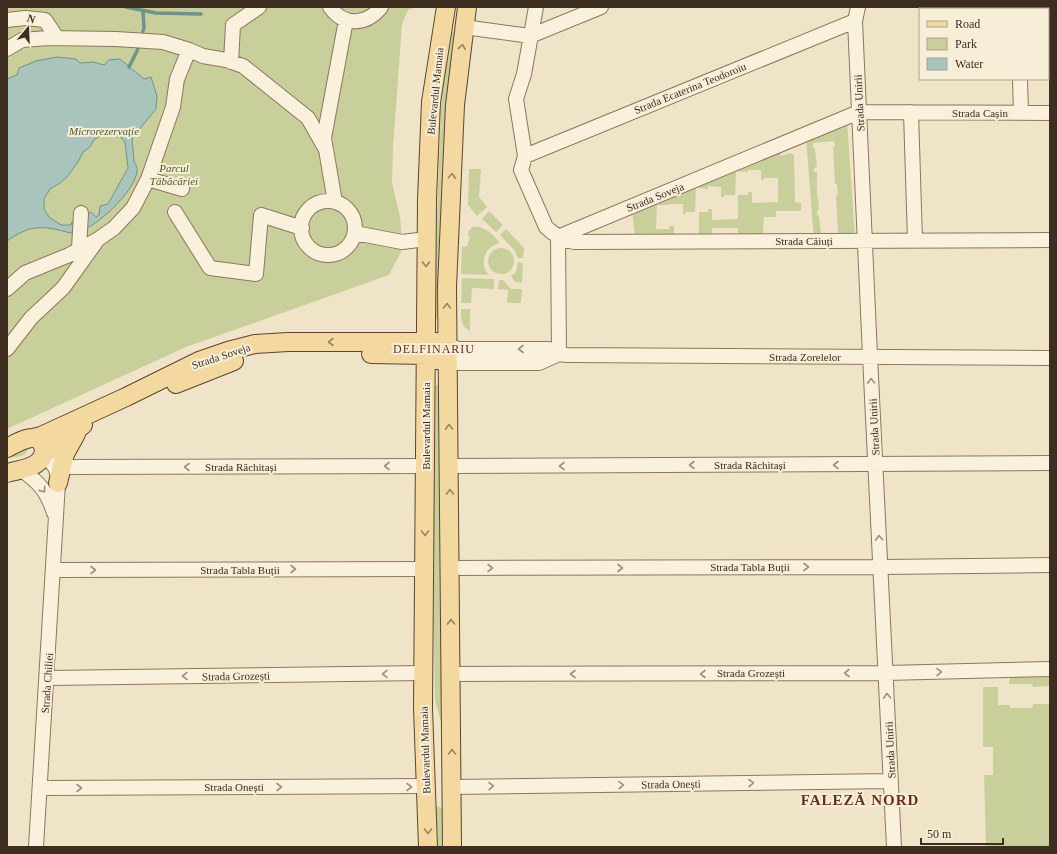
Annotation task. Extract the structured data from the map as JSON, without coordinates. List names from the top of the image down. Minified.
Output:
{"streets":{"main road":["Bulevardul Mamaia","Strada Soveja"],"street":["Strada Ecaterina Teodoroiu","Strada Unirii","Strada Cașin","Strada Căiuți","Strada Zorelelor","Strada Răchitași","Strada Tabla Buții","Strada Grozești","Strada Chiliei","Strada Onești"]},"crossings":[["Strada Ecaterina Teodoroiu","Strada Unirii"],["Bulevardul Mamaia","Strada Soveja"],["Bulevardul Mamaia","Strada Zorelelor"],["Bulevardul Mamaia","Strada Răchitași"],["Bulevardul Mamaia","Strada Tabla Buții"],["Bulevardul Mamaia","Strada Grozești"],["Bulevardul Mamaia","Strada Onești"],["Strada Unirii","Strada Cașin"],["Strada Unirii","Strada Soveja"],["Strada Unirii","Strada Căiuți"],["Strada Unirii","Strada Zorelelor"],["Strada Unirii","Strada Răchitași"],["Strada Unirii","Strada Tabla Buții"],["Strada Unirii","Strada Grozești"],["Strada Unirii","Strada Onești"],["Strada Cașin","Strada Soveja"],["Strada Soveja","Strada Căiuți"],["Strada Soveja","Strada Zorelelor"],["Strada Soveja","Strada Răchitași"],["Strada Soveja","Strada Chiliei"],["Strada Răchitași","Strada Chiliei"],["Strada Tabla Buții","Strada Chiliei"],["Strada Grozești","Strada Chiliei"],["Strada Chiliei","Strada Onești"]],"one_way":["Strada Unirii","Strada Răchitași","Strada Tabla Buții","Strada Onești"],"districts":["DELFINARIU","FALEZĂ NORD"],"parks":["Microrezervație","Parcul Tăbăcăriei"],"legend":["Road","Park","Water"],"scale_bar":"50 m","north":"top"}
